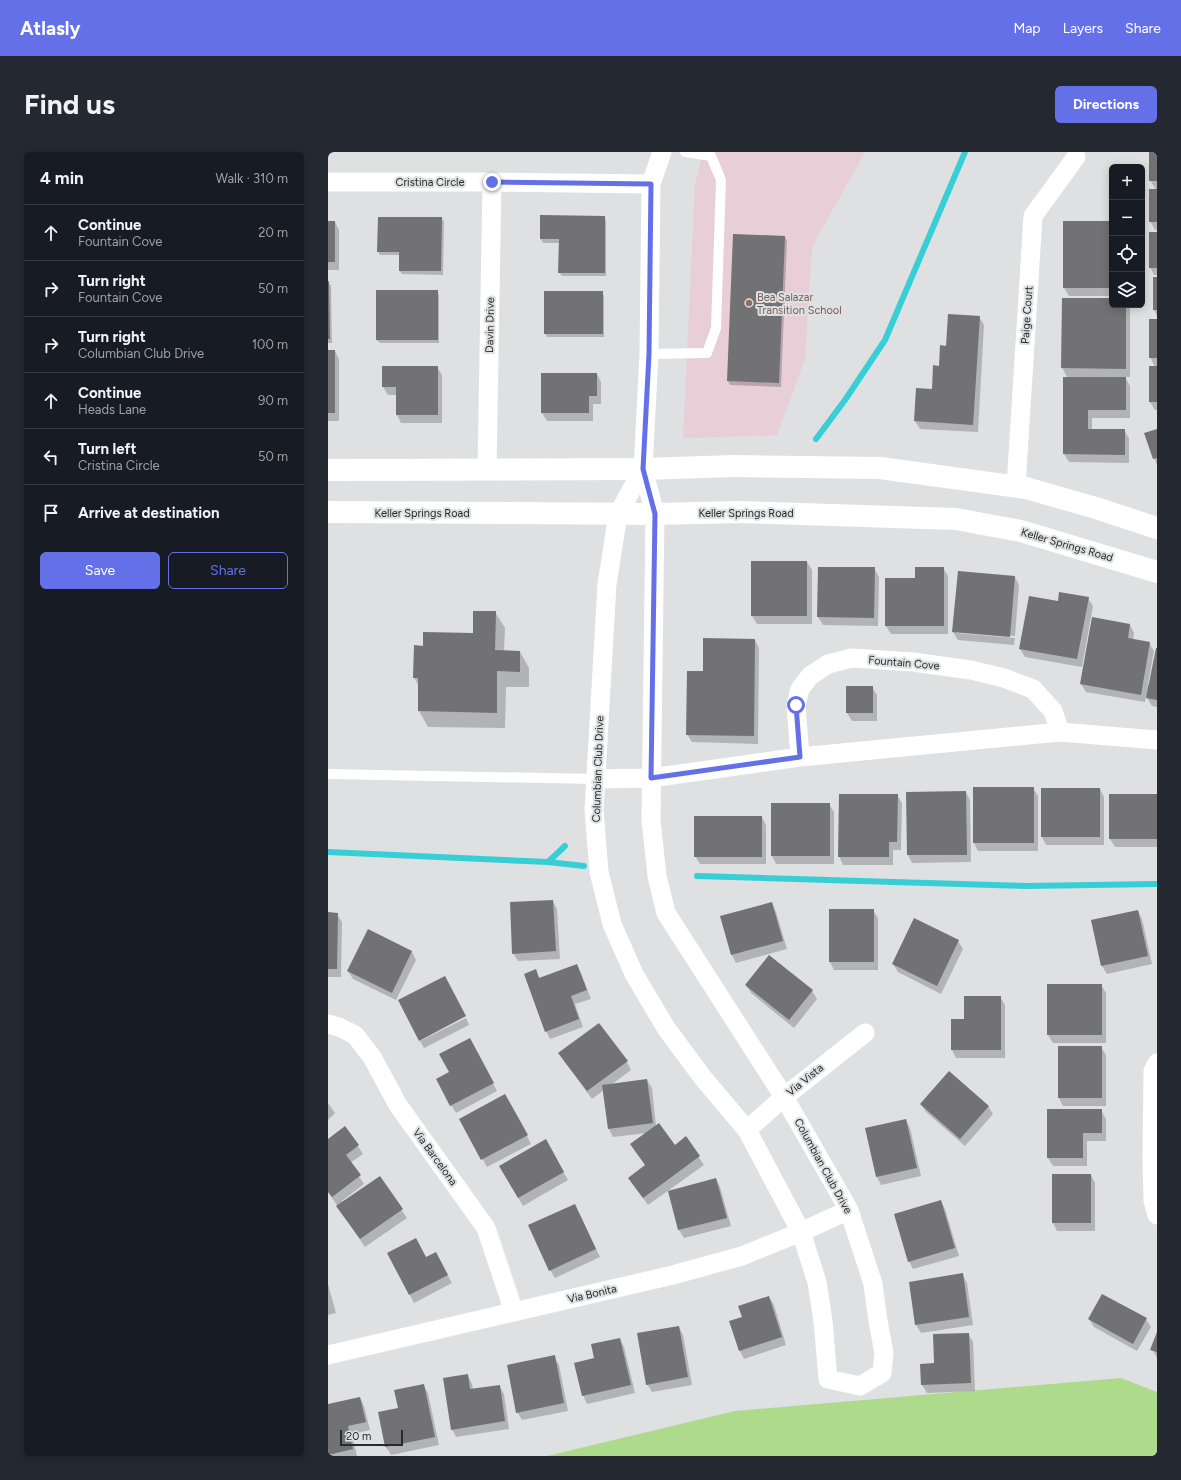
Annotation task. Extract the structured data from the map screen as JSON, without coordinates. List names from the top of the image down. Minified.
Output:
{"streets":{"main road":["Keller Springs Road"],"street":["Cristina Circle","Paige Court","Davin Drive","Fountain Cove","Columbian Club Drive","Via Vista","Via Barcelona","Via Bonita"]},"crossings":[["Cristina Circle","Davin Drive"],["Keller Springs Road","Columbian Club Drive"],["Columbian Club Drive","Via Vista"],["Columbian Club Drive","Via Bonita"],["Via Barcelona","Via Bonita"]],"places":["Bea Salazar Transition School"],"scale_bar":"20 m","page":{"header":"Atlasly","nav":["Map","Layers","Share"],"buttons":["Directions",["Save","Share"]],"title":"Find us","heading":["4 min","Walk · 310 m"],"map_buttons":["+","−"],"list":[["Continue","Fountain Cove","20 m"],["Turn right","Fountain Cove","50 m"],["Turn right","Columbian Club Drive","100 m"],["Continue","Heads Lane","90 m"],["Turn left","Cristina Circle","50 m"],"Arrive at destination"],"scale":"20 m"}}
